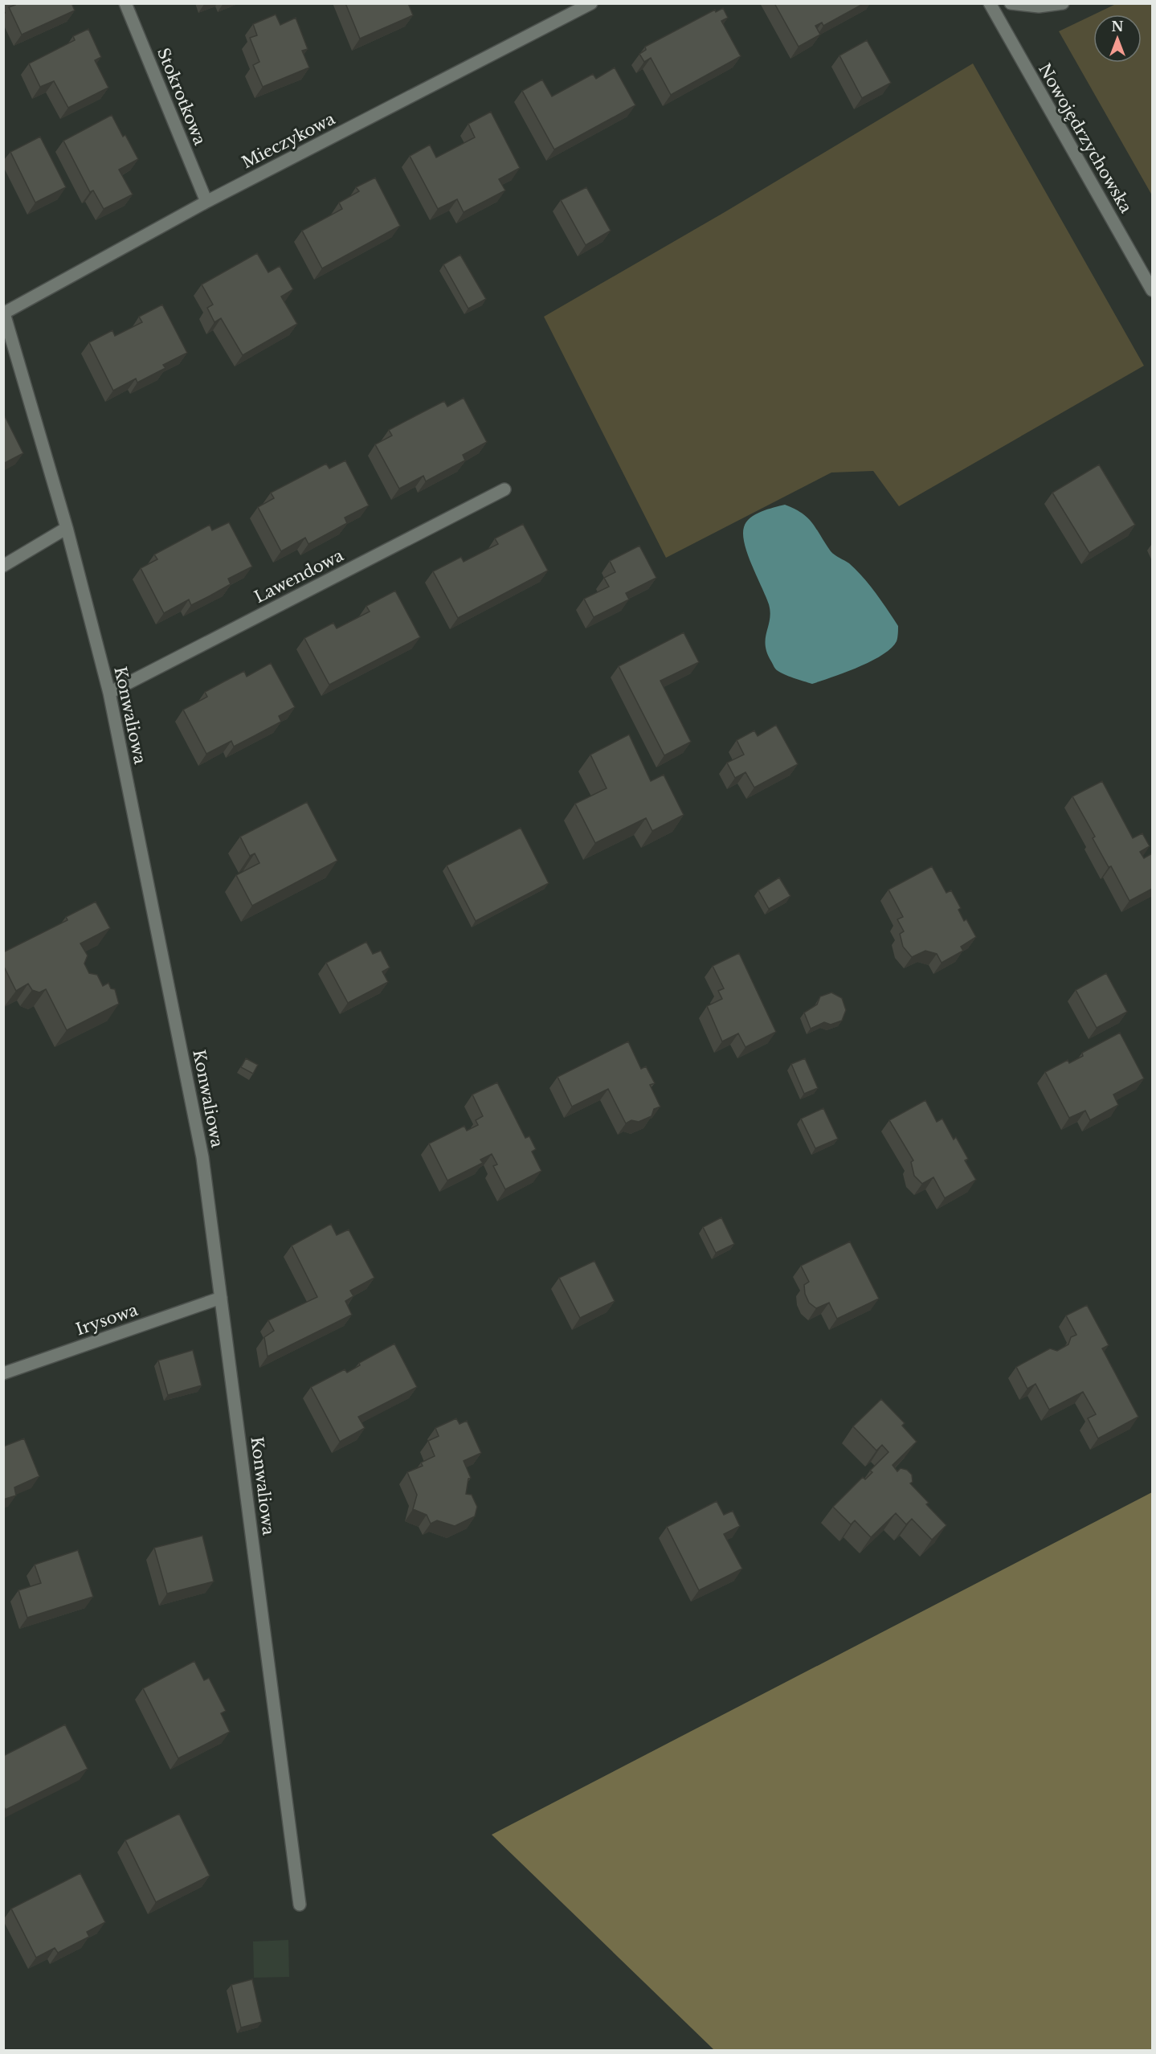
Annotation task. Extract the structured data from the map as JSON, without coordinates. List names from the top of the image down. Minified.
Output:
{"streets":{"street":["Stokrotkowa","Nowojędrzychowska","Mieczykowa","Lawendowa","Konwaliowa","Irysowa"]},"crossings":[["Stokrotkowa","Mieczykowa"],["Mieczykowa","Konwaliowa"],["Lawendowa","Konwaliowa"],["Konwaliowa","Irysowa"]],"north":"top"}
